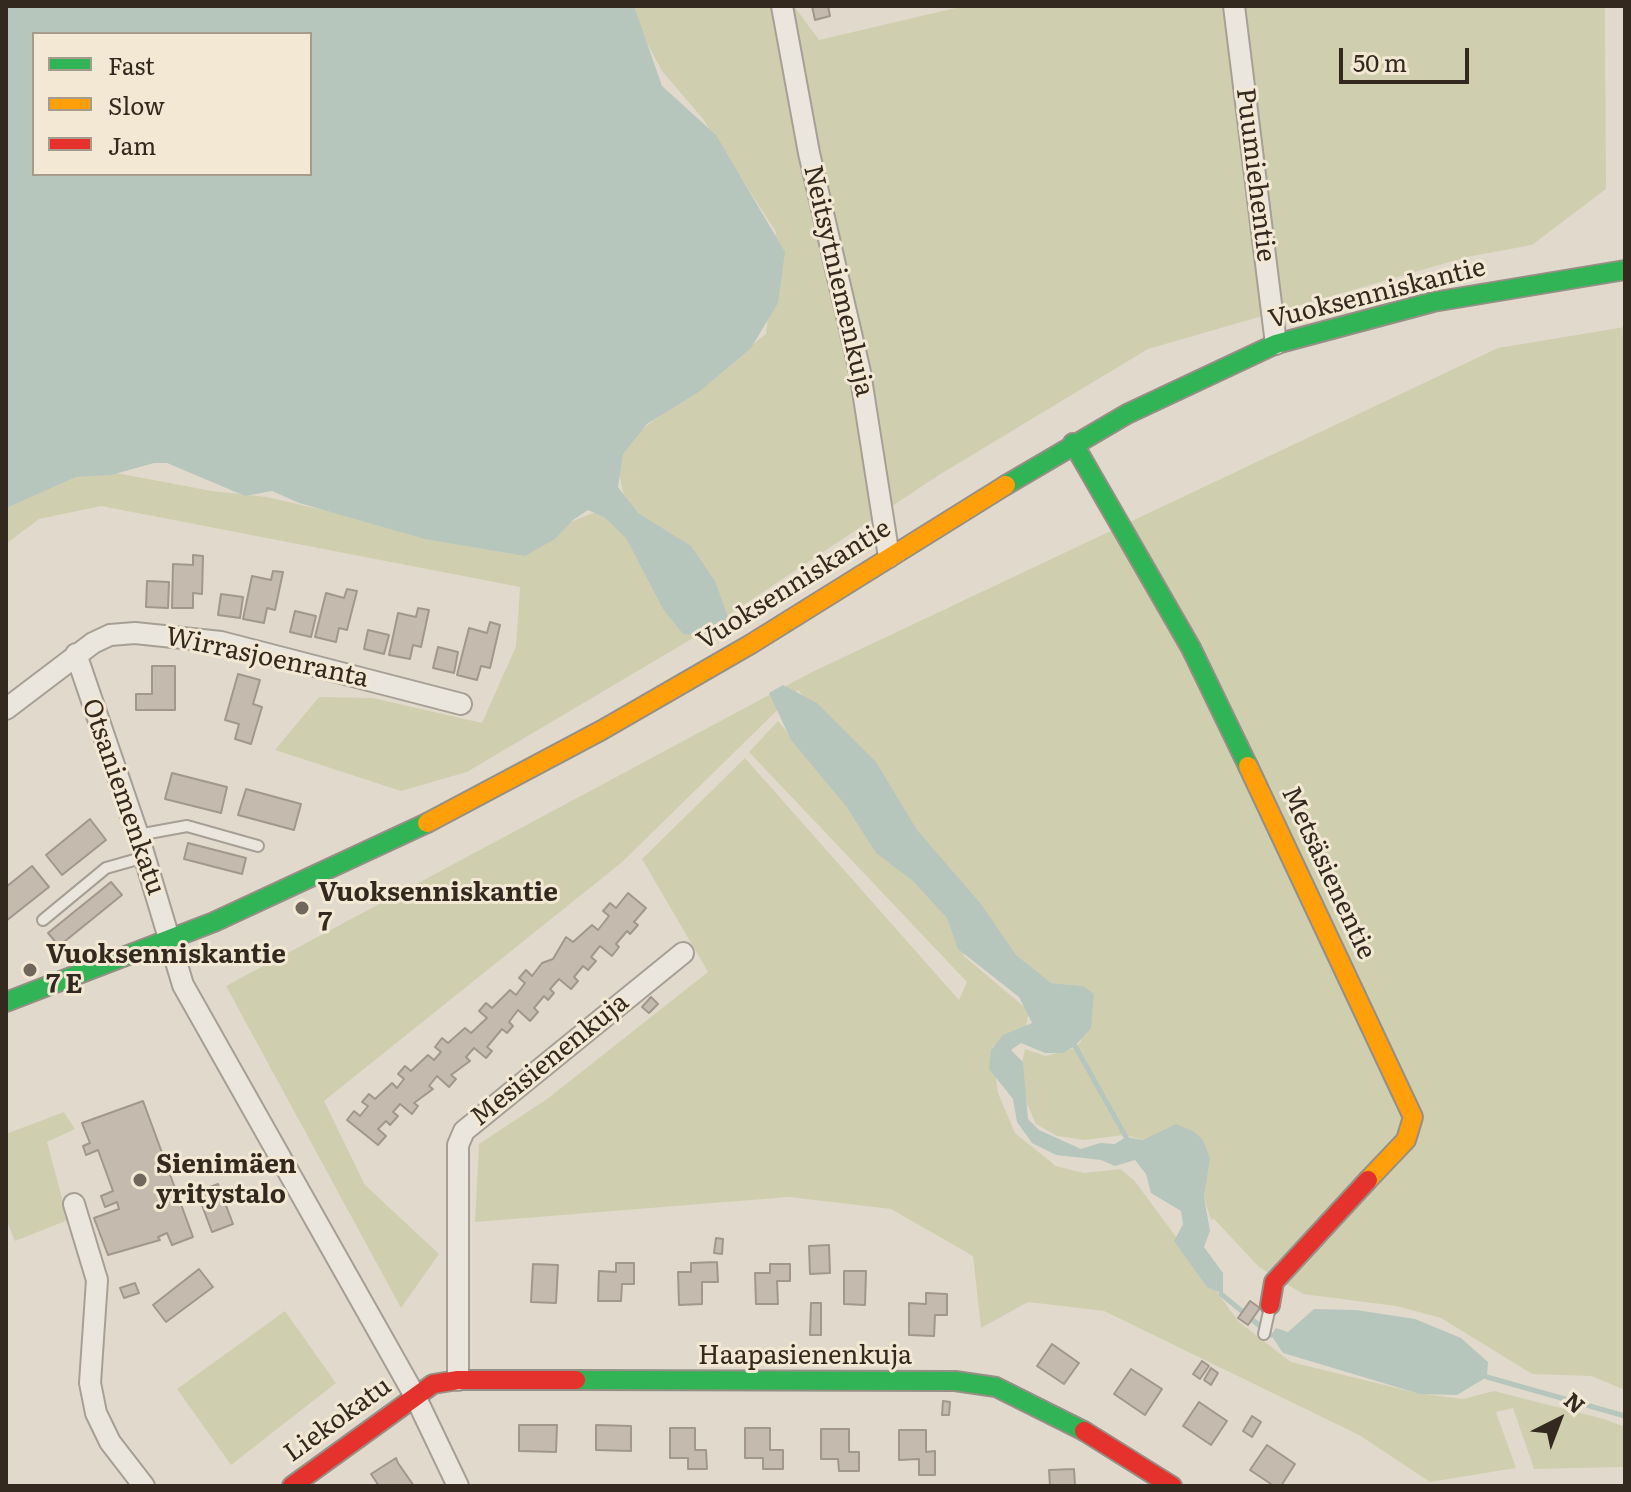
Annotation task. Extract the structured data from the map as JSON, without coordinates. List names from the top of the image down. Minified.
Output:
{"streets":{"street":["Puumiehentie","Neitsytniemenkuja","Vuoksenniskantie","Wirrasjoenranta","Otsaniemenkatu","Metsäsienentie","Mesisienenkuja","Haapasienenkuja","Liekokatu"]},"crossings":[["Puumiehentie","Vuoksenniskantie"],["Neitsytniemenkuja","Vuoksenniskantie"],["Vuoksenniskantie","Otsaniemenkatu"],["Vuoksenniskantie","Metsäsienentie"],["Wirrasjoenranta","Otsaniemenkatu"],["Otsaniemenkatu","Haapasienenkuja"],["Otsaniemenkatu","Liekokatu"],["Mesisienenkuja","Haapasienenkuja"],["Haapasienenkuja","Liekokatu"]],"places":["Vuoksenniskantie 7","Vuoksenniskantie 7 E","Sienimäen yritystalo"],"legend":["Fast","Slow","Jam"],"scale_bar":"50 m","north":"top right"}
